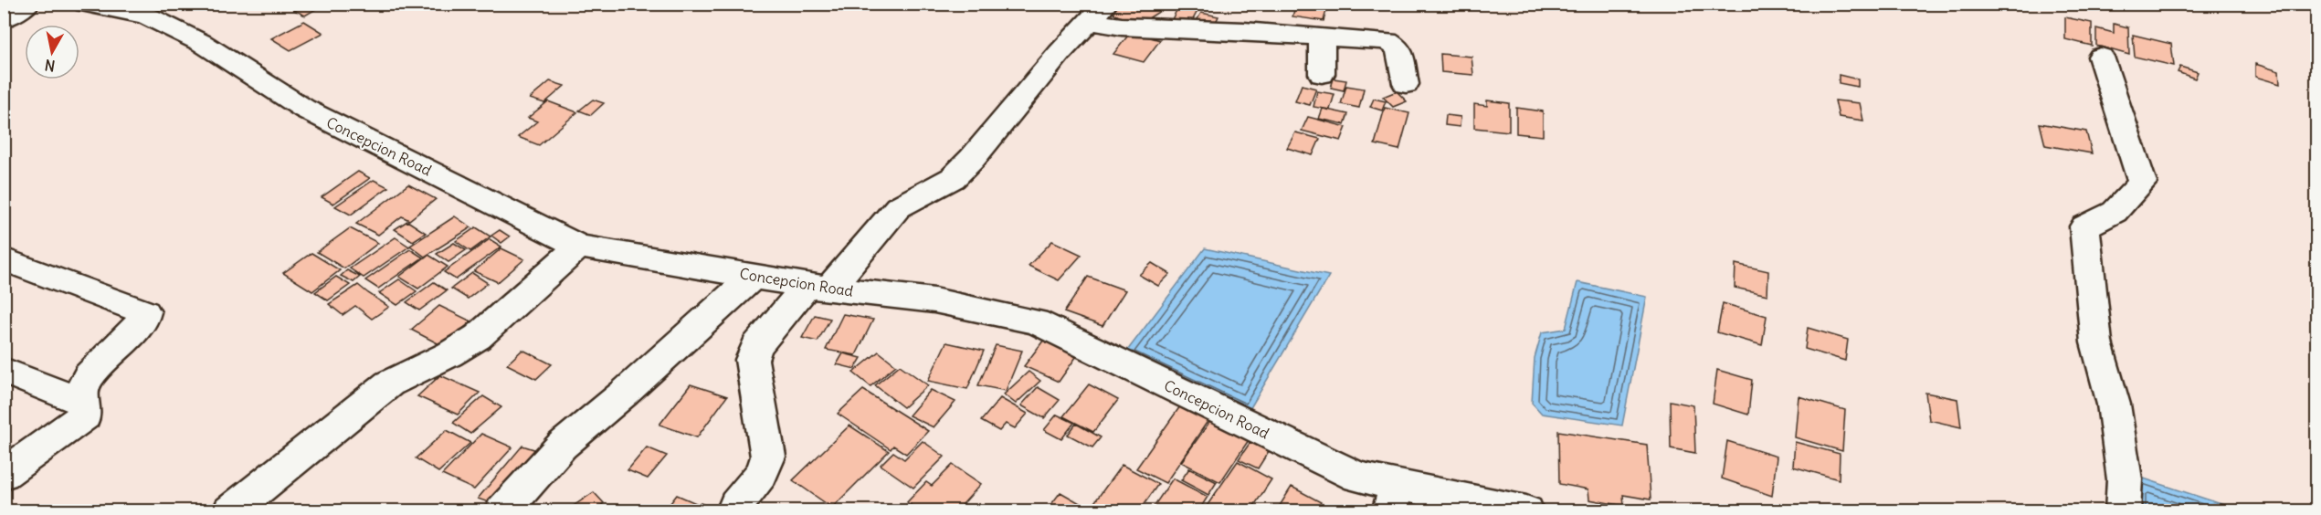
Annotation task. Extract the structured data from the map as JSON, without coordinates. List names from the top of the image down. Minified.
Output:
{"streets":{"street":["Concepcion Road"]},"north":"bottom"}
